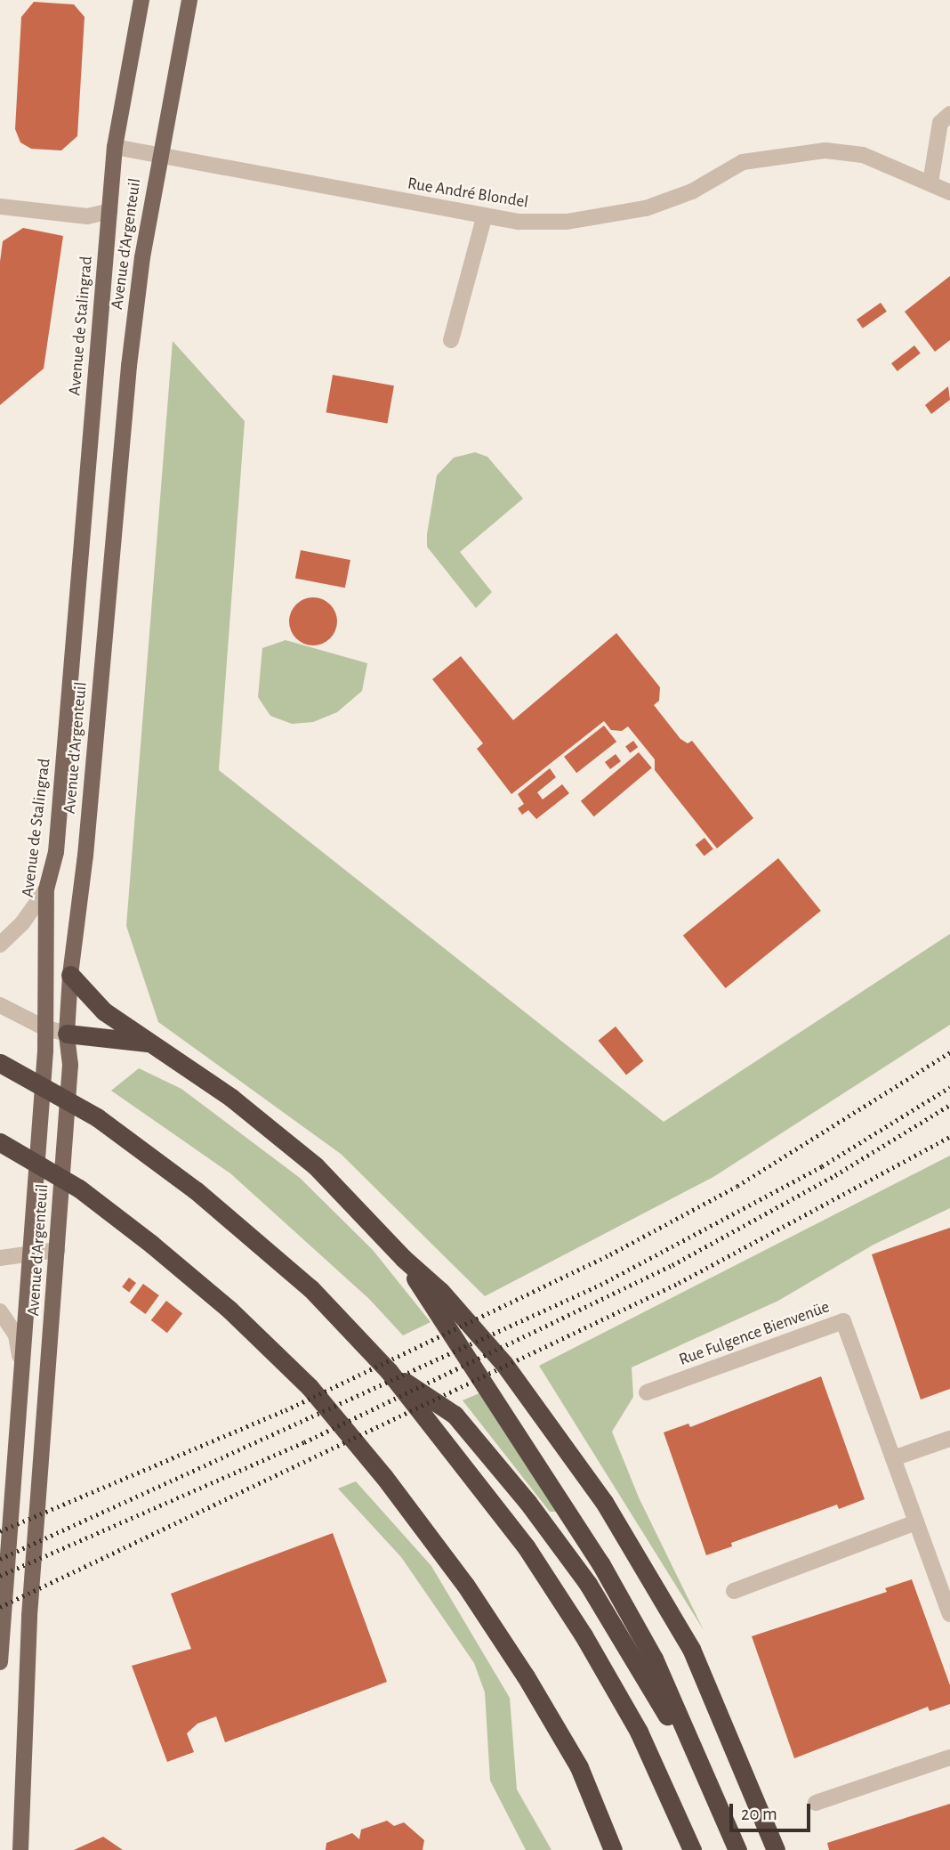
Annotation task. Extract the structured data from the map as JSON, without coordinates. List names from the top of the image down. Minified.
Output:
{"streets":{"main road":["Avenue d'Argenteuil","Avenue de Stalingrad"],"street":["Rue André Blondel","Rue Fulgence Bienvenüe"]},"crossings":[["Rue André Blondel","Avenue d'Argenteuil"],["Rue André Blondel","Avenue de Stalingrad"]],"scale_bar":"20 m"}
